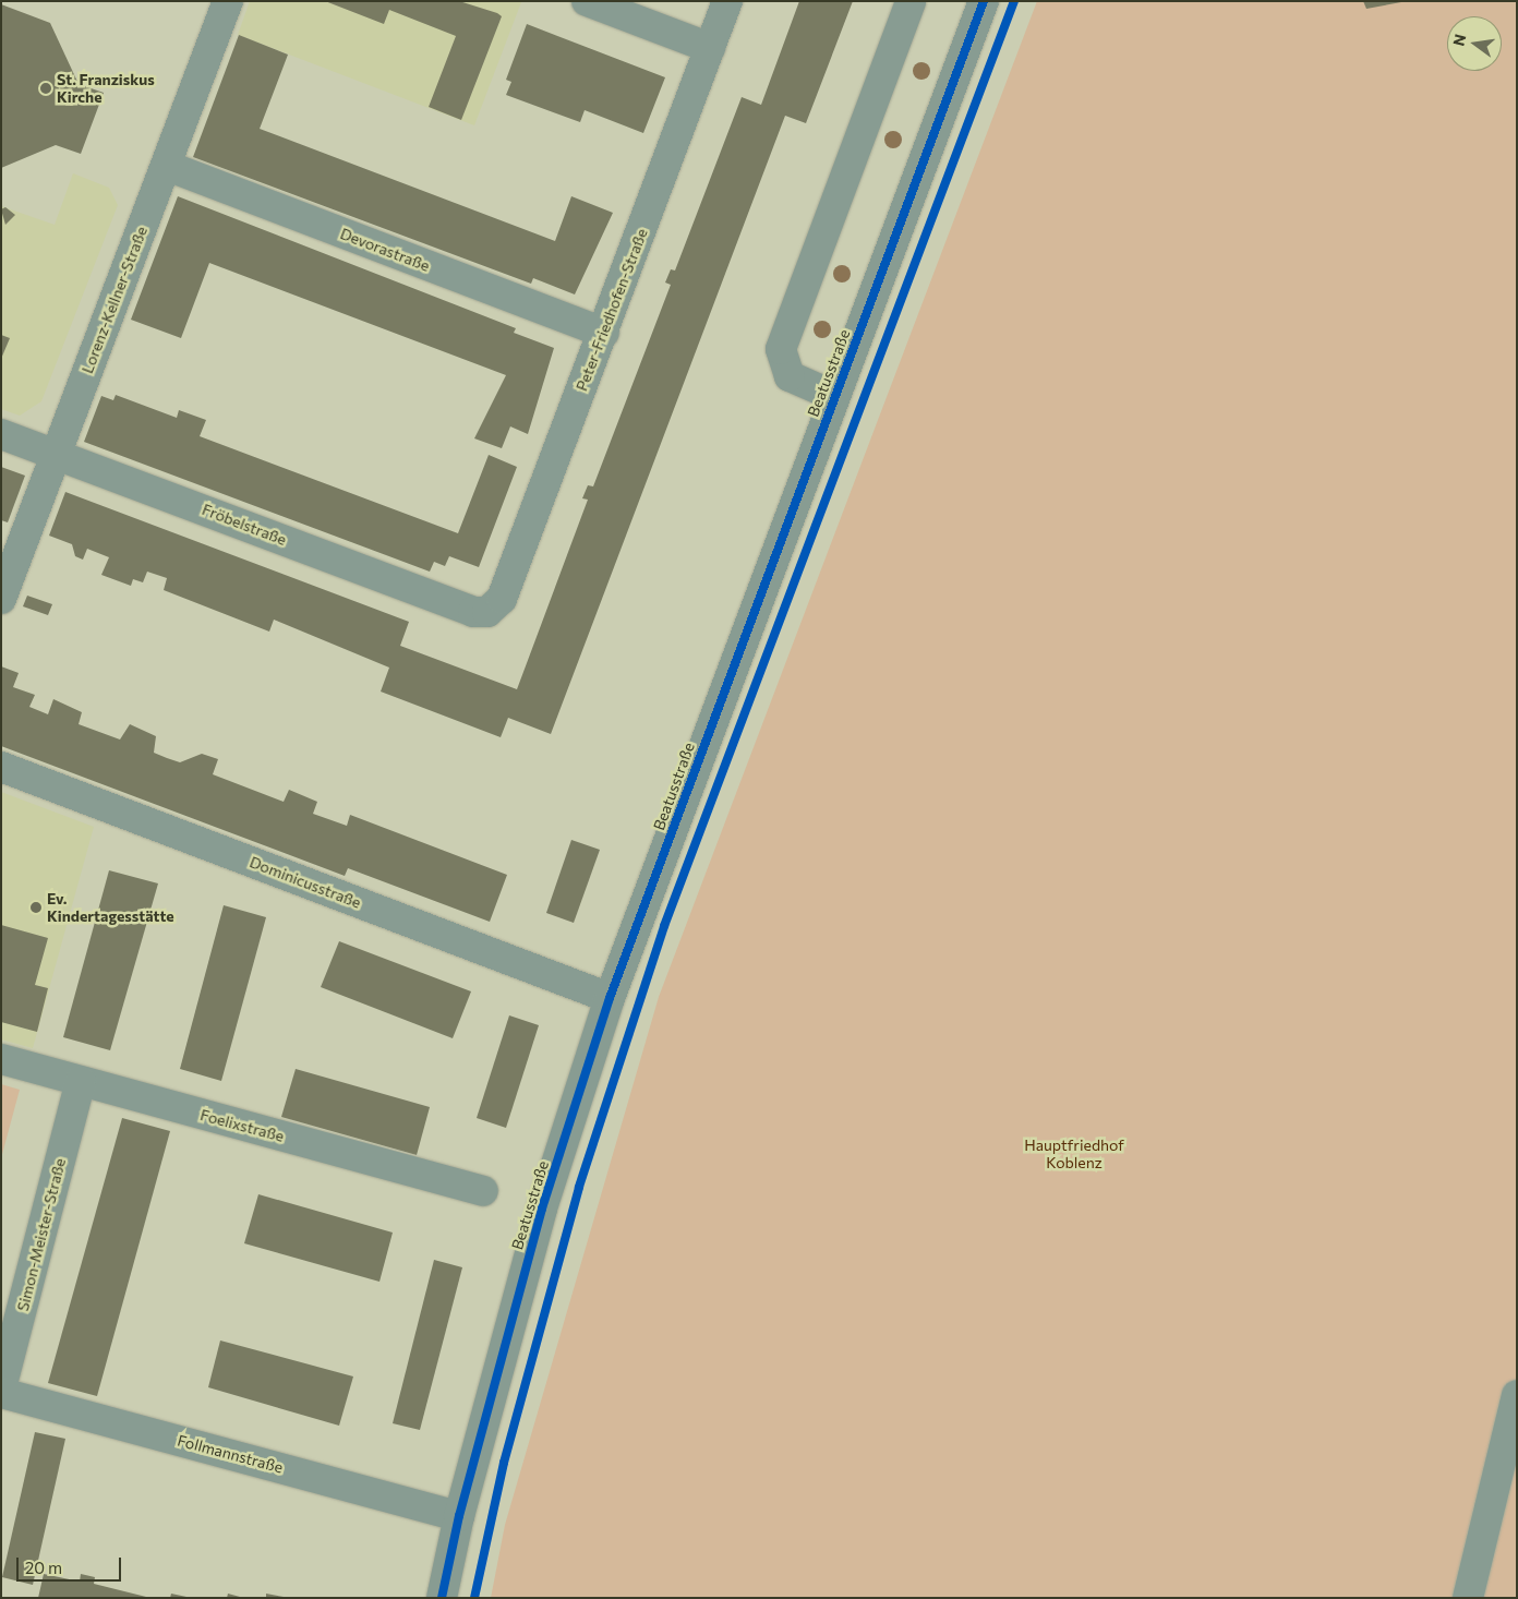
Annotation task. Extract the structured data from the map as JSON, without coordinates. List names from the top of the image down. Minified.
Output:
{"streets":{"street":["Devorastraße","Lorenz-Kellner-Straße","Peter-Friedhofen-Straße","Beatusstraße","Fröbelstraße","Dominicusstraße","Foelixstraße","Simon-Meister-Straße","Follmannstraße"]},"crossings":[["Devorastraße","Lorenz-Kellner-Straße"],["Devorastraße","Peter-Friedhofen-Straße"],["Lorenz-Kellner-Straße","Fröbelstraße"],["Peter-Friedhofen-Straße","Fröbelstraße"],["Beatusstraße","Dominicusstraße"],["Beatusstraße","Follmannstraße"],["Foelixstraße","Simon-Meister-Straße"]],"parks":["Hauptfriedhof Koblenz"],"places":["St. Franziskus Kirche","Ev. Kindertagesstätte"],"scale_bar":"20 m","north":"left"}
